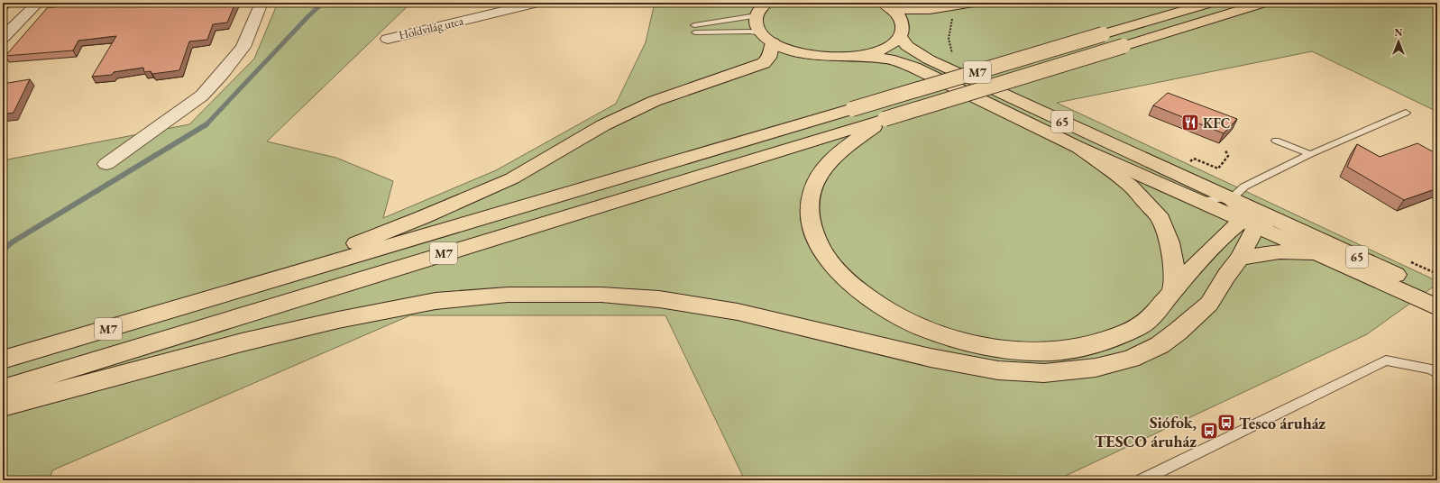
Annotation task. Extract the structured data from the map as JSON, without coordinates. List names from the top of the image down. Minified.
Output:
{"streets":{"main road":["M7","65"],"street":["Holdvilág utca"]},"places":{"restaurant":["KFC"],"bus stop":["Tesco áruház","Siófok, TESCO áruház"]},"north":"top"}
